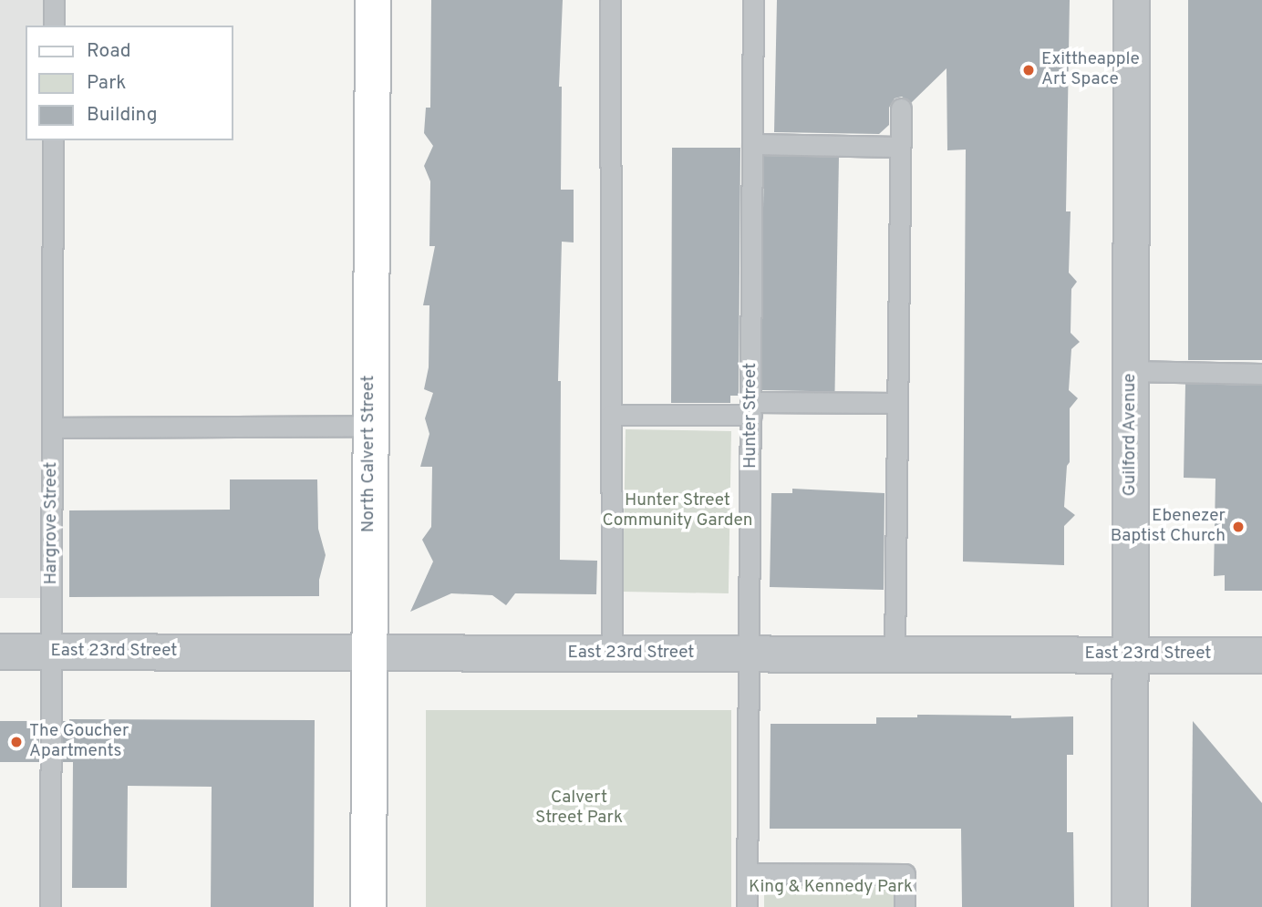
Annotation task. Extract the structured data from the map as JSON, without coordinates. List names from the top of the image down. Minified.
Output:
{"streets":{"main road":["North Calvert Street"],"street":["Guilford Avenue","East 23rd Street"],"lane":["Hunter Street","Hargrove Street"]},"crossings":[["Hunter Street","East 23rd Street"],["Guilford Avenue","East 23rd Street"],["North Calvert Street","East 23rd Street"],["Hargrove Street","East 23rd Street"]],"parks":["Hunter Street Community Garden","Calvert Street Park","King & Kennedy Park"],"places":["Exittheapple Art Space","Ebenezer Baptist Church","The Goucher Apartments"],"legend":["Road","Park","Building"]}
